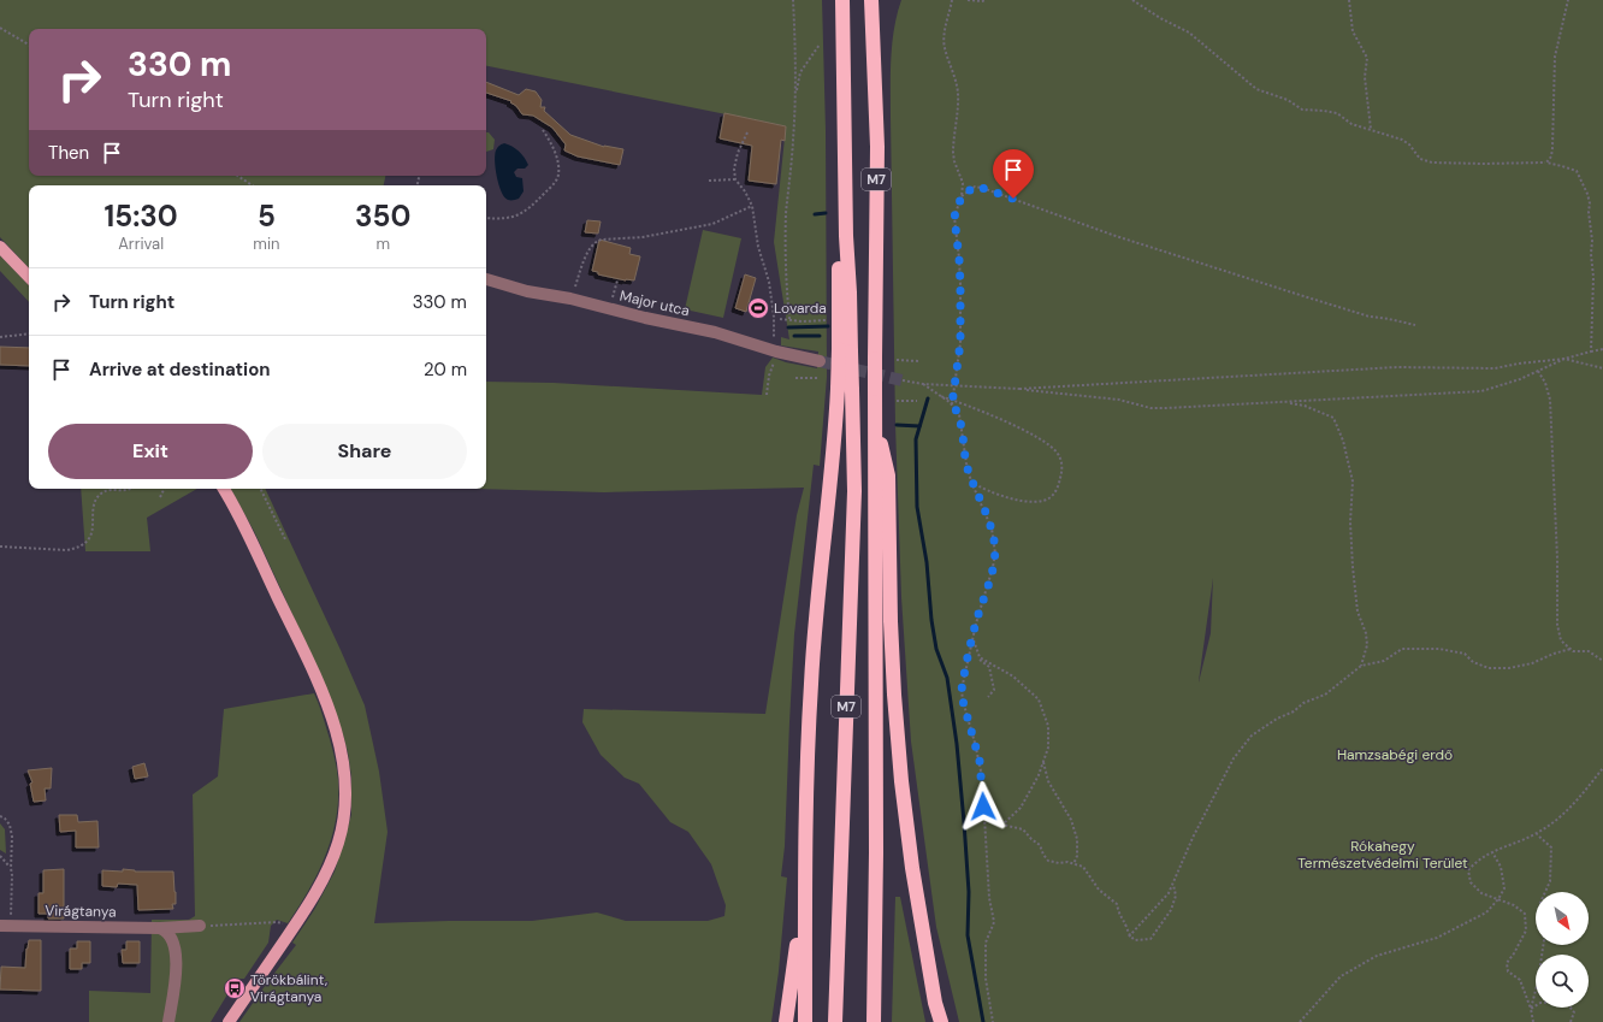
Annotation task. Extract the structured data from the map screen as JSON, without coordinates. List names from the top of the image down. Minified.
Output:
{"streets":{"highway":["M7"],"street":["Major utca","Virágtanya"]},"parks":["Hamzsabégi erdő","Rókahegy Természetvédelmi Terület"],"places":{"sports":["Lovarda"],"bus stop":["Törökbálint, Virágtanya"]},"north":"bottom right","page":{"turn":["330 m","Turn right"],"then":"Then","eta":["15:30","Arrival","5","min","350","m"],"list":[{"name":"Turn right","value":"330 m"},{"name":"Arrive at destination","value":"20 m"}],"buttons":["Exit","Share"]}}
